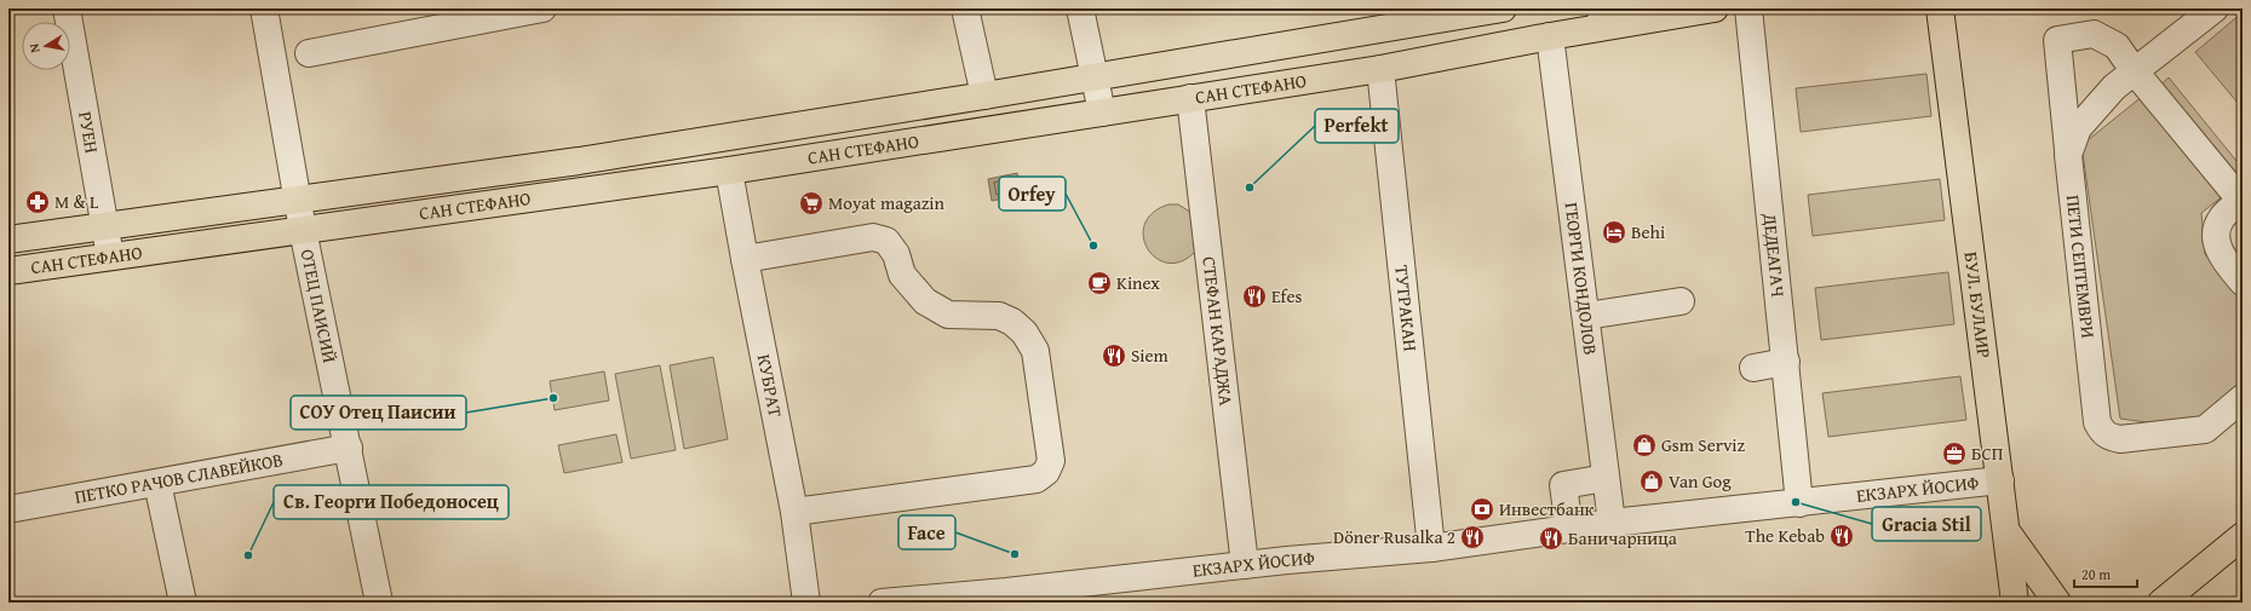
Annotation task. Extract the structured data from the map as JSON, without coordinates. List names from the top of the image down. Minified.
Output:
{"streets":{"main road":["САН СТЕФАНО","БУЛ. БУЛАИР"],"street":["РУЕН","ДЕДЕАГАЧ","ПЕТИ СЕПТЕМВРИ","ГЕОРГИ КОНДОЛОВ","ОТЕЦ ПАИСИЙ","ТУТРАКАН","СТЕФАН КАРАДЖА","КУБРАТ","ПЕТКО РАЧОВ СЛАВЕЙКОВ","ЕКЗАРХ ЙОСИФ"]},"crossings":[["САН СТЕФАНО","РУЕН"],["САН СТЕФАНО","ГЕОРГИ КОНДОЛОВ"],["САН СТЕФАНО","ОТЕЦ ПАИСИЙ"],["САН СТЕФАНО","ТУТРАКАН"],["САН СТЕФАНО","СТЕФАН КАРАДЖА"],["САН СТЕФАНО","КУБРАТ"],["ДЕДЕАГАЧ","ЕКЗАРХ ЙОСИФ"],["ГЕОРГИ КОНДОЛОВ","ЕКЗАРХ ЙОСИФ"],["БУЛ. БУЛАИР","ЕКЗАРХ ЙОСИФ"],["ОТЕЦ ПАИСИЙ","ПЕТКО РАЧОВ СЛАВЕЙКОВ"],["ТУТРАКАН","ЕКЗАРХ ЙОСИФ"],["СТЕФАН КАРАДЖА","ЕКЗАРХ ЙОСИФ"]],"places":{"other":["Perfekt","Orfey","СОУ Отец Паисии","Gracia Stil","Face","Св. Георги Победоносец"],"pharmacy":["M & L"],"supermarket":["Moyat magazin"],"hotel":["Behi"],"cafe":["Kinex"],"restaurant":["Efes","Siem","The Kebab","Döner Rusalka 2","Баничарница"],"shop":["Gsm Serviz","Van Gog"],"office":["БСП"],"bank":["Инвестбанк"]},"scale_bar":"20 m","north":"left"}
